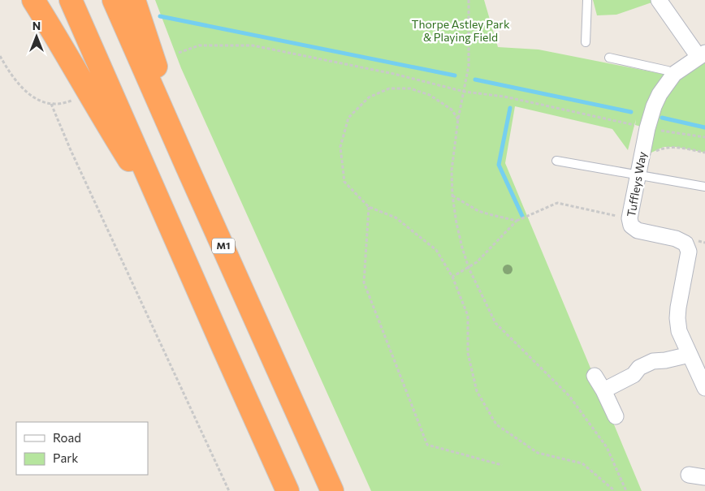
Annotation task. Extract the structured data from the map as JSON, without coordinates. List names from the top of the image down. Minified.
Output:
{"streets":{"highway":["M1"],"street":["Tuffleys Way"]},"parks":["Thorpe Astley Park & Playing Field"],"legend":["Road","Park"],"north":"top"}
